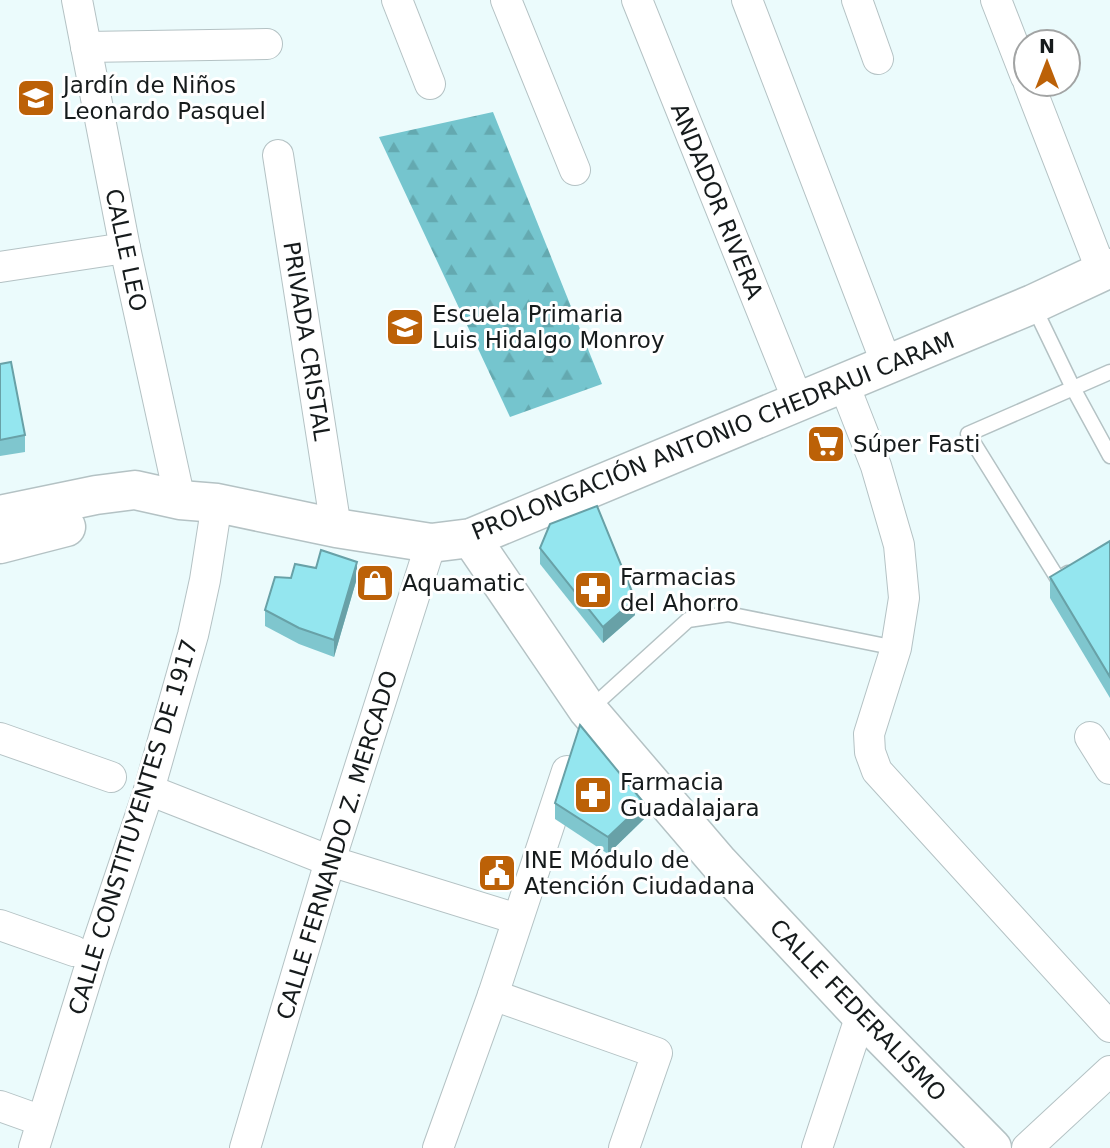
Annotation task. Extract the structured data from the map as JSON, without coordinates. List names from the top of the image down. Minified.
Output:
{"streets":{"main road":["PROLONGACIÓN ANTONIO CHEDRAUI CARAM","CALLE FEDERALISMO"],"street":["ANDADOR RIVERA","CALLE LEO","PRIVADA CRISTAL","CALLE CONSTITUYENTES DE 1917","CALLE FERNANDO Z. MERCADO"]},"crossings":[["ANDADOR RIVERA","PROLONGACIÓN ANTONIO CHEDRAUI CARAM"],["CALLE LEO","PROLONGACIÓN ANTONIO CHEDRAUI CARAM"],["CALLE LEO","CALLE CONSTITUYENTES DE 1917"],["PRIVADA CRISTAL","PROLONGACIÓN ANTONIO CHEDRAUI CARAM"],["PROLONGACIÓN ANTONIO CHEDRAUI CARAM","CALLE CONSTITUYENTES DE 1917"],["PROLONGACIÓN ANTONIO CHEDRAUI CARAM","CALLE FERNANDO Z. MERCADO"],["PROLONGACIÓN ANTONIO CHEDRAUI CARAM","CALLE FEDERALISMO"]],"places":{"school or university":["Jardín de Niños Leonardo Pasquel","Escuela Primaria Luis Hidalgo Monroy"],"supermarket":["Súper Fasti"],"shop":["Aquamatic"],"pharmacy":["Farmacias del Ahorro","Farmacia Guadalajara"],"public building":["INE Módulo de Atención Ciudadana"]},"north":"top"}
